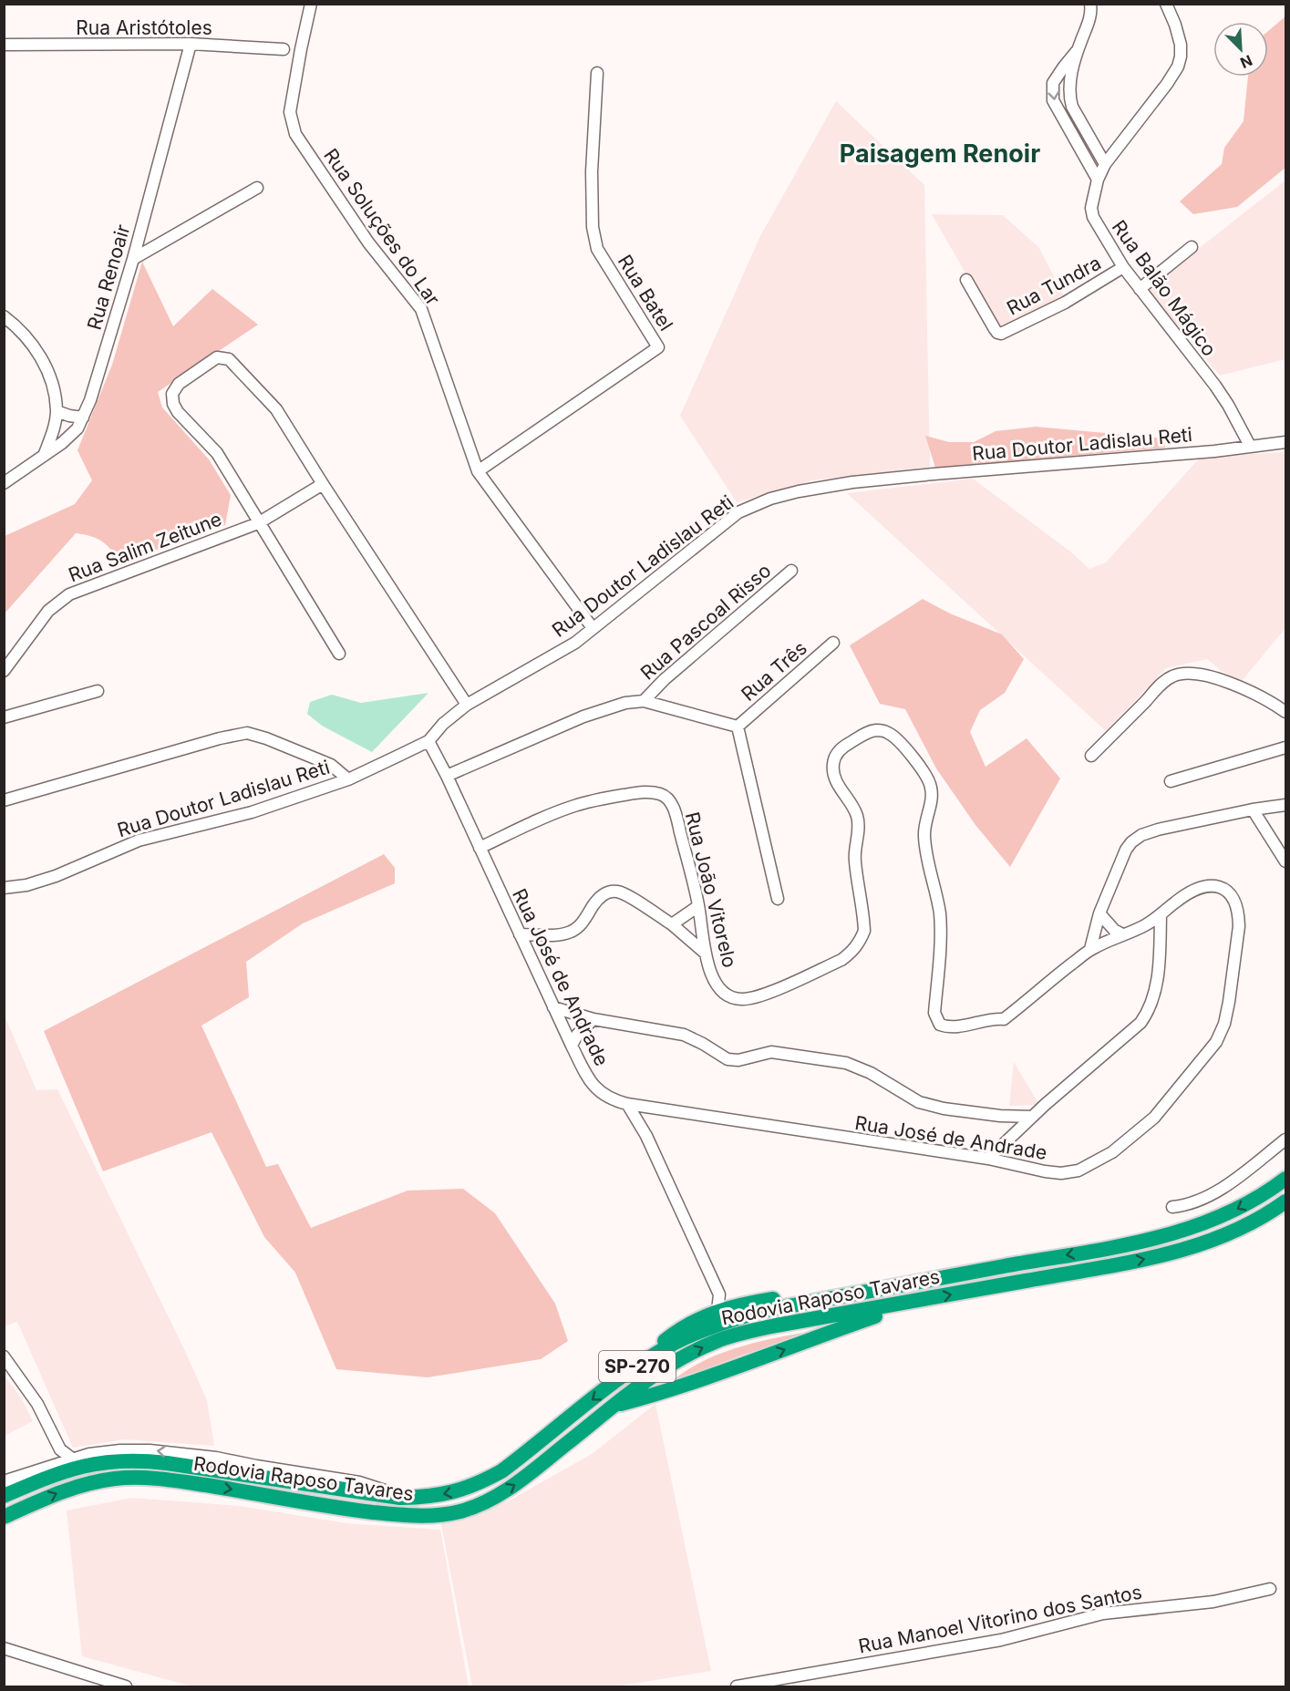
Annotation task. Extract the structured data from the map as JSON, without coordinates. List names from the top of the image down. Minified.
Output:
{"streets":{"highway":["Rodovia Raposo Tavares","SP-270"],"street":["Rua Aristótoles","Rua Soluções do Lar","Rua Renoair","Rua Tundra","Rua Balão Mágico","Rua Batel","Rua Doutor Ladislau Reti","Rua Salim Zeitune","Rua Pascoal Risso","Rua Três","Rua João Vitorelo","Rua José de Andrade","Rua Manoel Vitorino dos Santos"]},"crossings":[["Rua Aristótoles","Rua Renoair"],["Rua Soluções do Lar","Rua Batel"],["Rua Soluções do Lar","Rua Doutor Ladislau Reti"],["Rua Tundra","Rua Balão Mágico"],["Rua Balão Mágico","Rua Doutor Ladislau Reti"],["Rua Doutor Ladislau Reti","Rua José de Andrade"],["Rua Pascoal Risso","Rua Três"],["Rua Pascoal Risso","Rua José de Andrade"],["Rua João Vitorelo","Rua José de Andrade"]],"districts":["Paisagem Renoir"],"north":"bottom right"}
